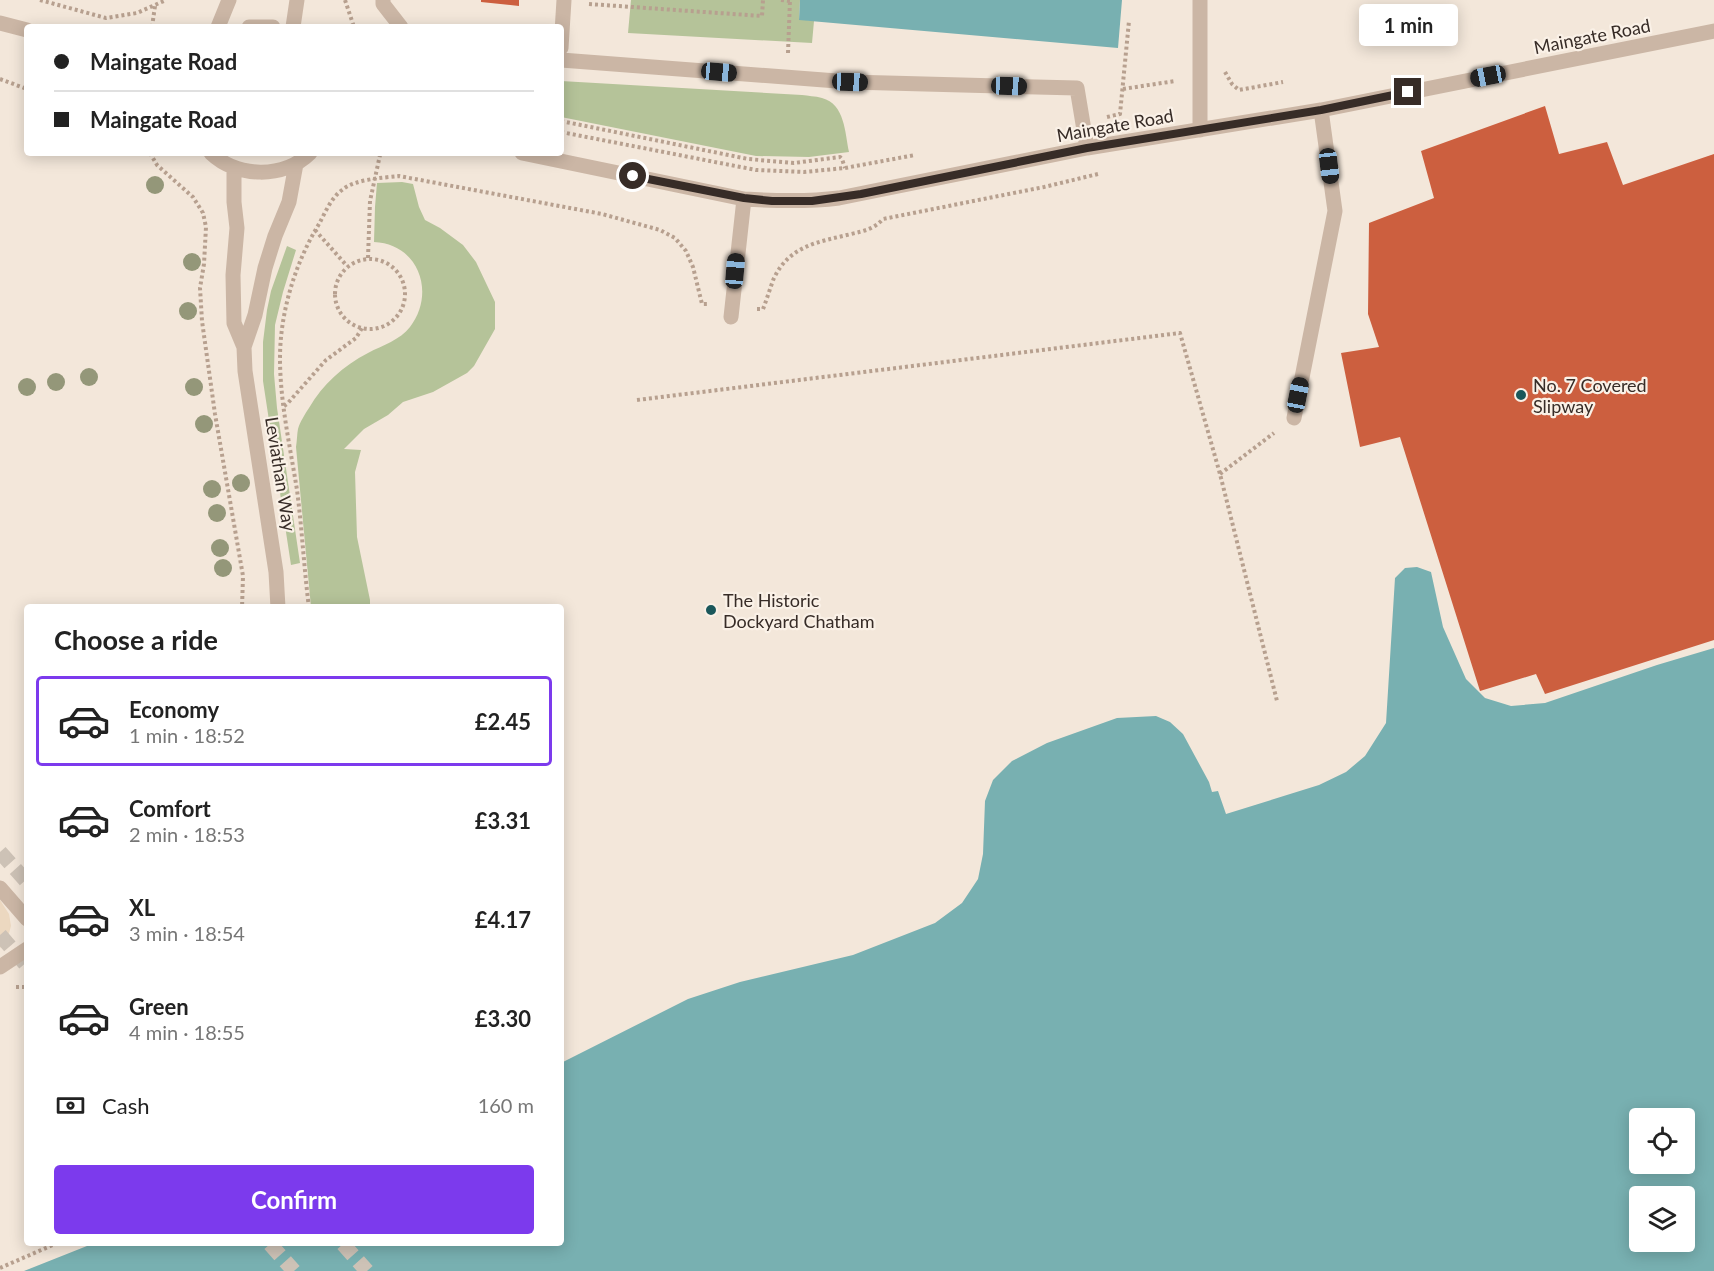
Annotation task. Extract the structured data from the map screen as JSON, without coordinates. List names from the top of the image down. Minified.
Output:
{"streets":{"street":["Maingate Road","Leviathan Way"]},"places":["No. 7 Covered Slipway","The Historic Dockyard Chatham"],"page":{"bubble":"1 min","banner":["Maingate Road","Maingate Road"],"heading":"Choose a ride","list":[{"name":"Economy","note":"1 min · 18:52","value":"£2.45"},{"name":"Comfort","note":"2 min · 18:53","value":"£3.31"},{"name":"XL","note":"3 min · 18:54","value":"£4.17"},{"name":"Green","note":"4 min · 18:55","value":"£3.30"}],"pay":["Cash","160 m"],"buttons":"Confirm"}}
